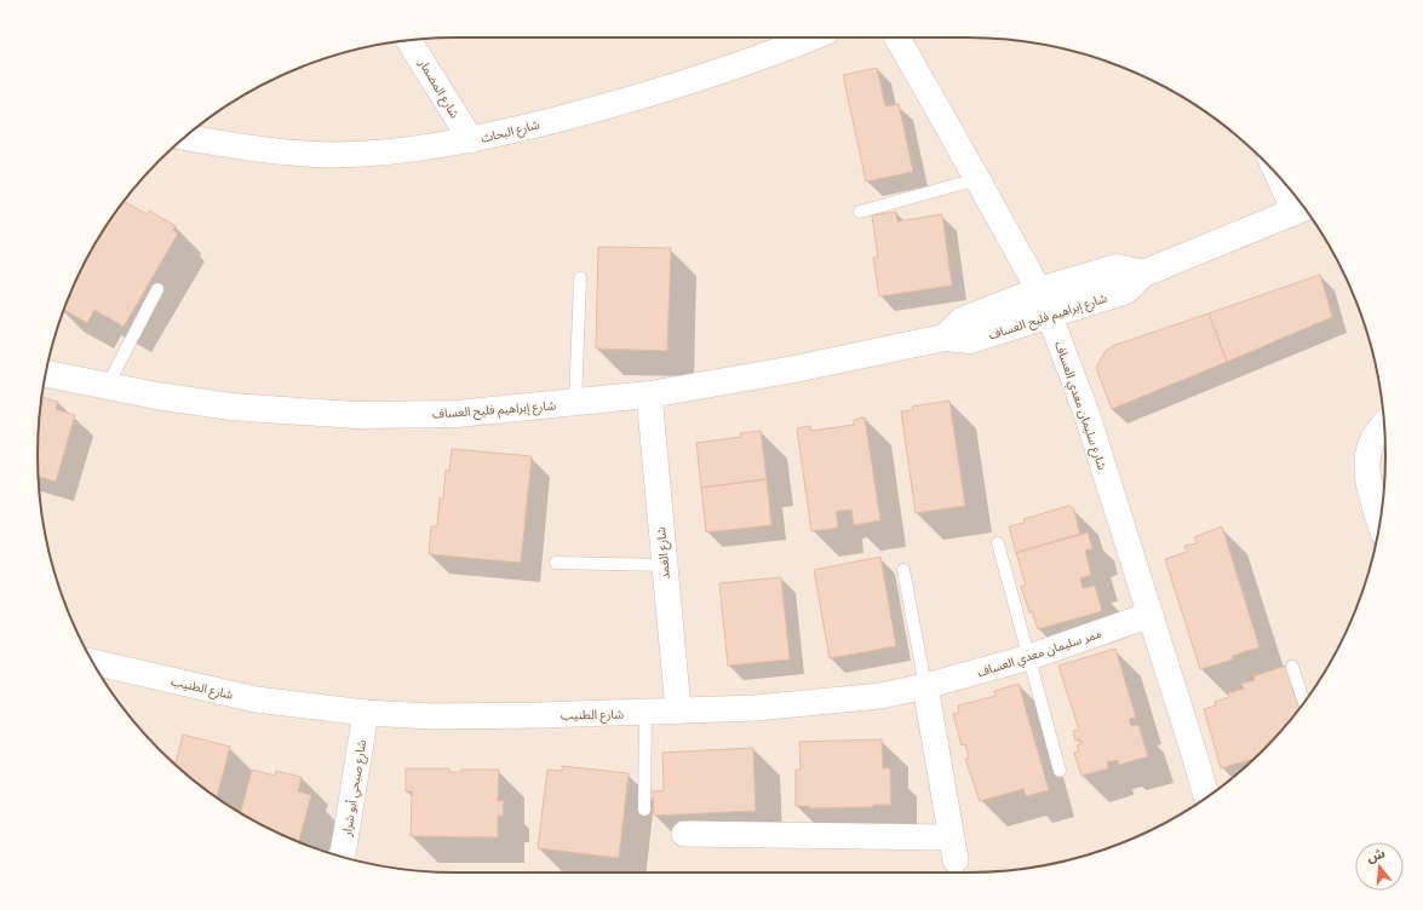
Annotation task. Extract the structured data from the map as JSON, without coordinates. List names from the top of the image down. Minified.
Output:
{"streets":{"street":["شارع المضمار","شارع البحاث","شارع إبراهيم فليح العساف","شارع سليمان معدي العساف","شارع الغمد","ممر سليمان معدي العساف","شارع الطنيب","شارع صبحي أبو شرار"]},"crossings":[["شارع المضمار","شارع البحاث"],["شارع إبراهيم فليح العساف","شارع سليمان معدي العساف"],["شارع إبراهيم فليح العساف","شارع الغمد"],["شارع سليمان معدي العساف","ممر سليمان معدي العساف"],["شارع الغمد","شارع الطنيب"],["ممر سليمان معدي العساف","شارع الطنيب"],["شارع الطنيب","شارع صبحي أبو شرار"]],"north":"top"}
